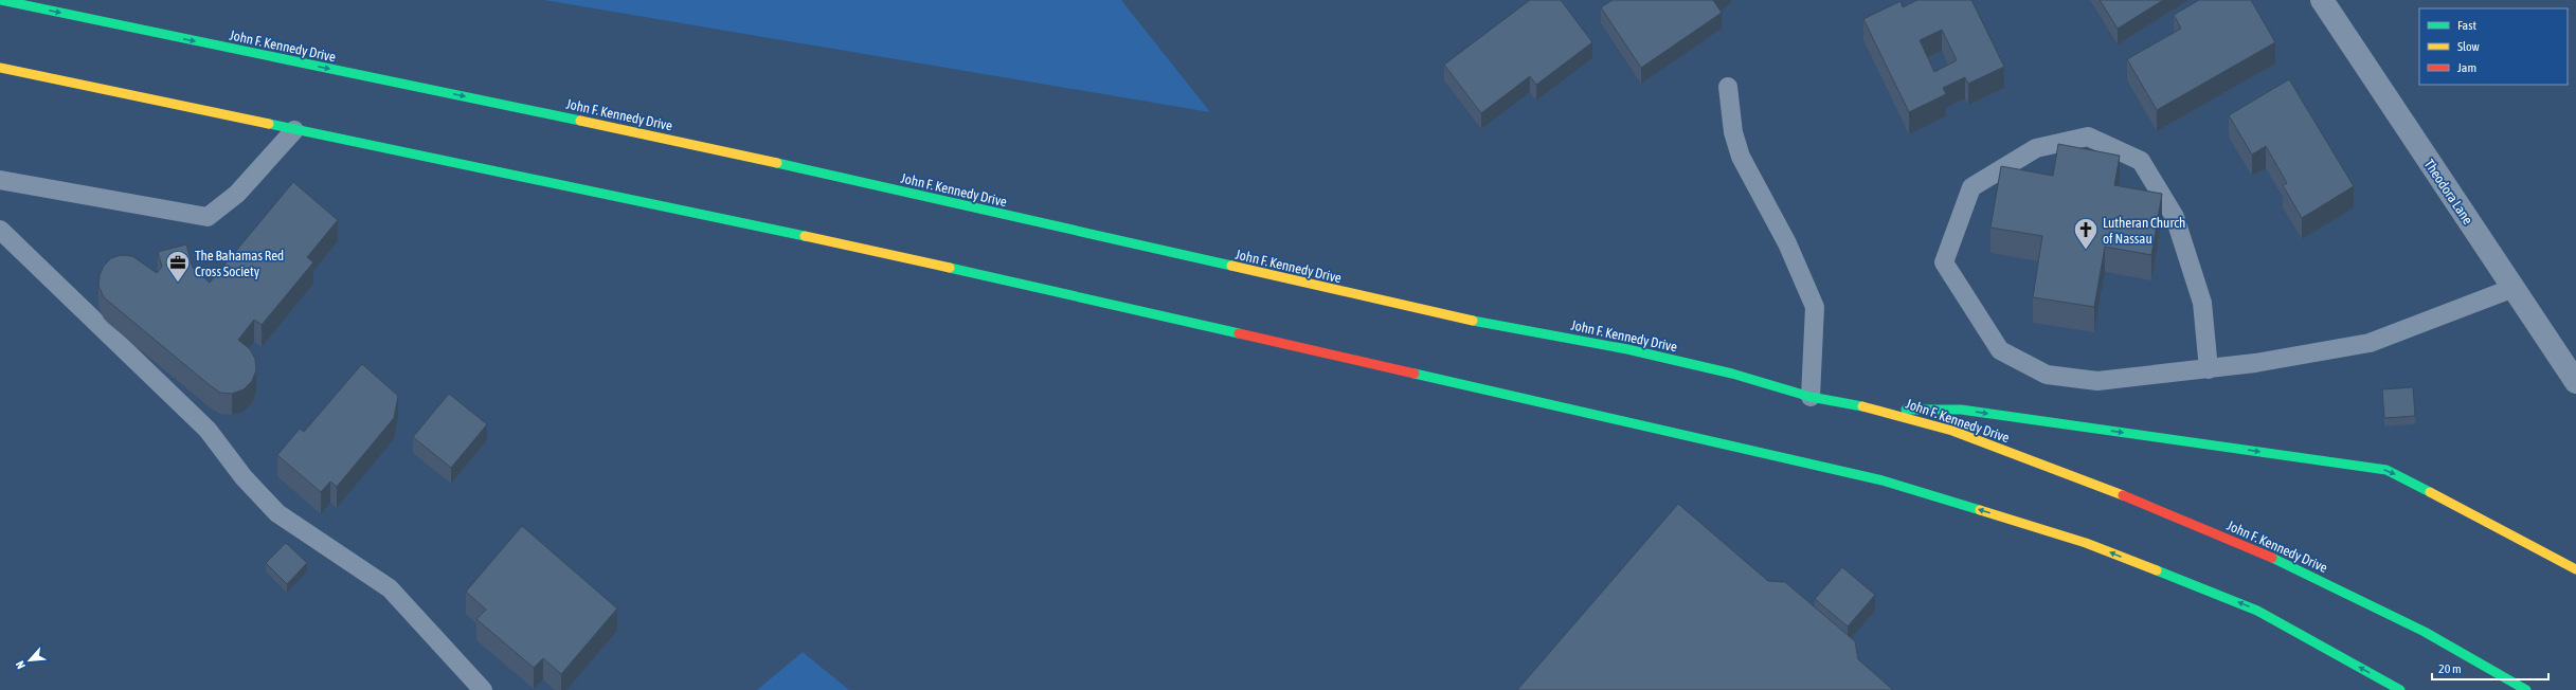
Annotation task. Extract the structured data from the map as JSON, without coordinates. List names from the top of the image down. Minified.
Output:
{"streets":{"highway":["John F. Kennedy Drive"],"street":["Theodora Lane"]},"places":{"church":["Lutheran Church of Nassau"],"office":["The Bahamas Red Cross Society"]},"legend":["Fast","Slow","Jam"],"scale_bar":"20 m","north":"bottom left"}
